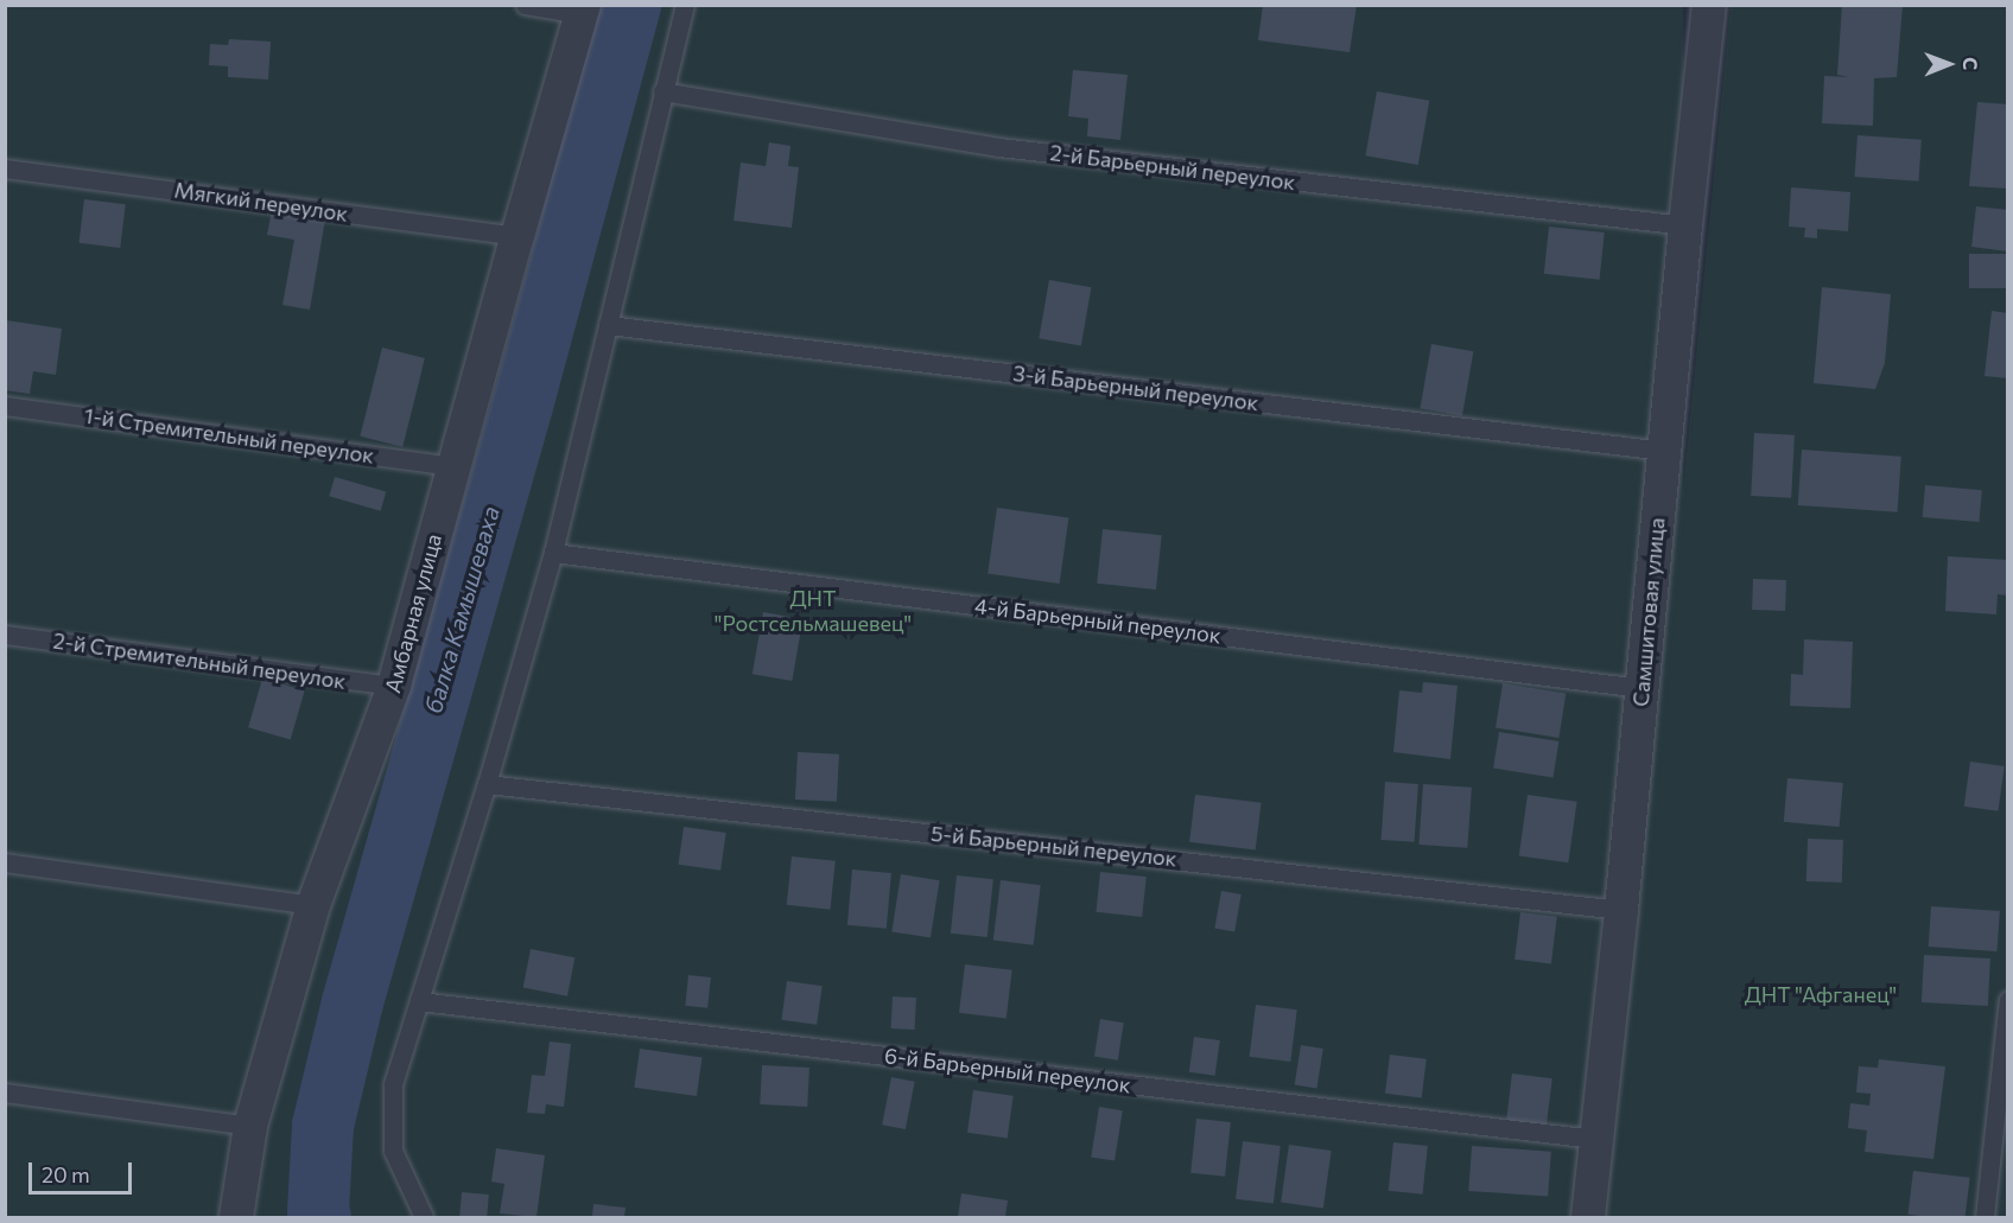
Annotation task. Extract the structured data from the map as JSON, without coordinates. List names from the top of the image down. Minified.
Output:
{"streets":{"street":["Самшитовая улица","Амбарная улица"],"lane":["2-й Барьерный переулок","Мягкий переулок","3-й Барьерный переулок","1-й Стремительный переулок","4-й Барьерный переулок","2-й Стремительный переулок","5-й Барьерный переулок","6-й Барьерный переулок"]},"crossings":[["2-й Барьерный переулок","Самшитовая улица"],["Мягкий переулок","Амбарная улица"],["3-й Барьерный переулок","Самшитовая улица"],["1-й Стремительный переулок","Амбарная улица"],["Самшитовая улица","4-й Барьерный переулок"],["Самшитовая улица","5-й Барьерный переулок"],["Самшитовая улица","6-й Барьерный переулок"],["Амбарная улица","2-й Стремительный переулок"]],"water":["балка Камышеваха"],"parks":["ДНТ \"Ростсельмашевец\"","ДНТ \"Афганец\""],"scale_bar":"20 m","north":"right"}
